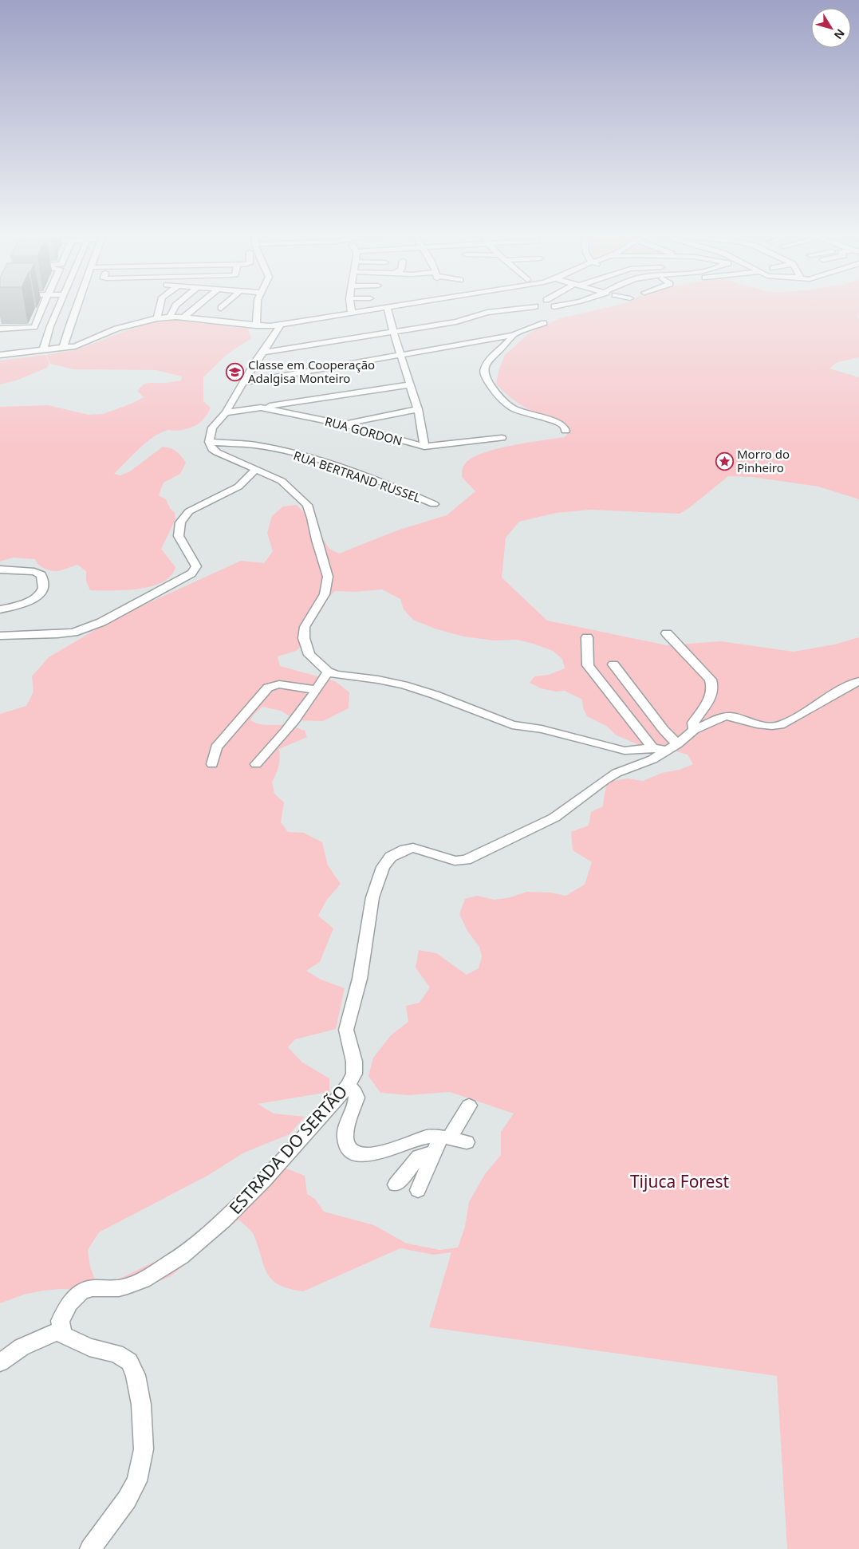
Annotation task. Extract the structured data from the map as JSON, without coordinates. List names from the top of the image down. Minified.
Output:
{"streets":{"street":["RUA GORDON","RUA BERTRAND RUSSEL","ESTRADA DO SERTÃO"]},"parks":["Tijuca Forest"],"places":{"school or university":["Classe em Cooperação Adalgisa Monteiro"],"place":["Morro do Pinheiro"]},"north":"bottom right"}
